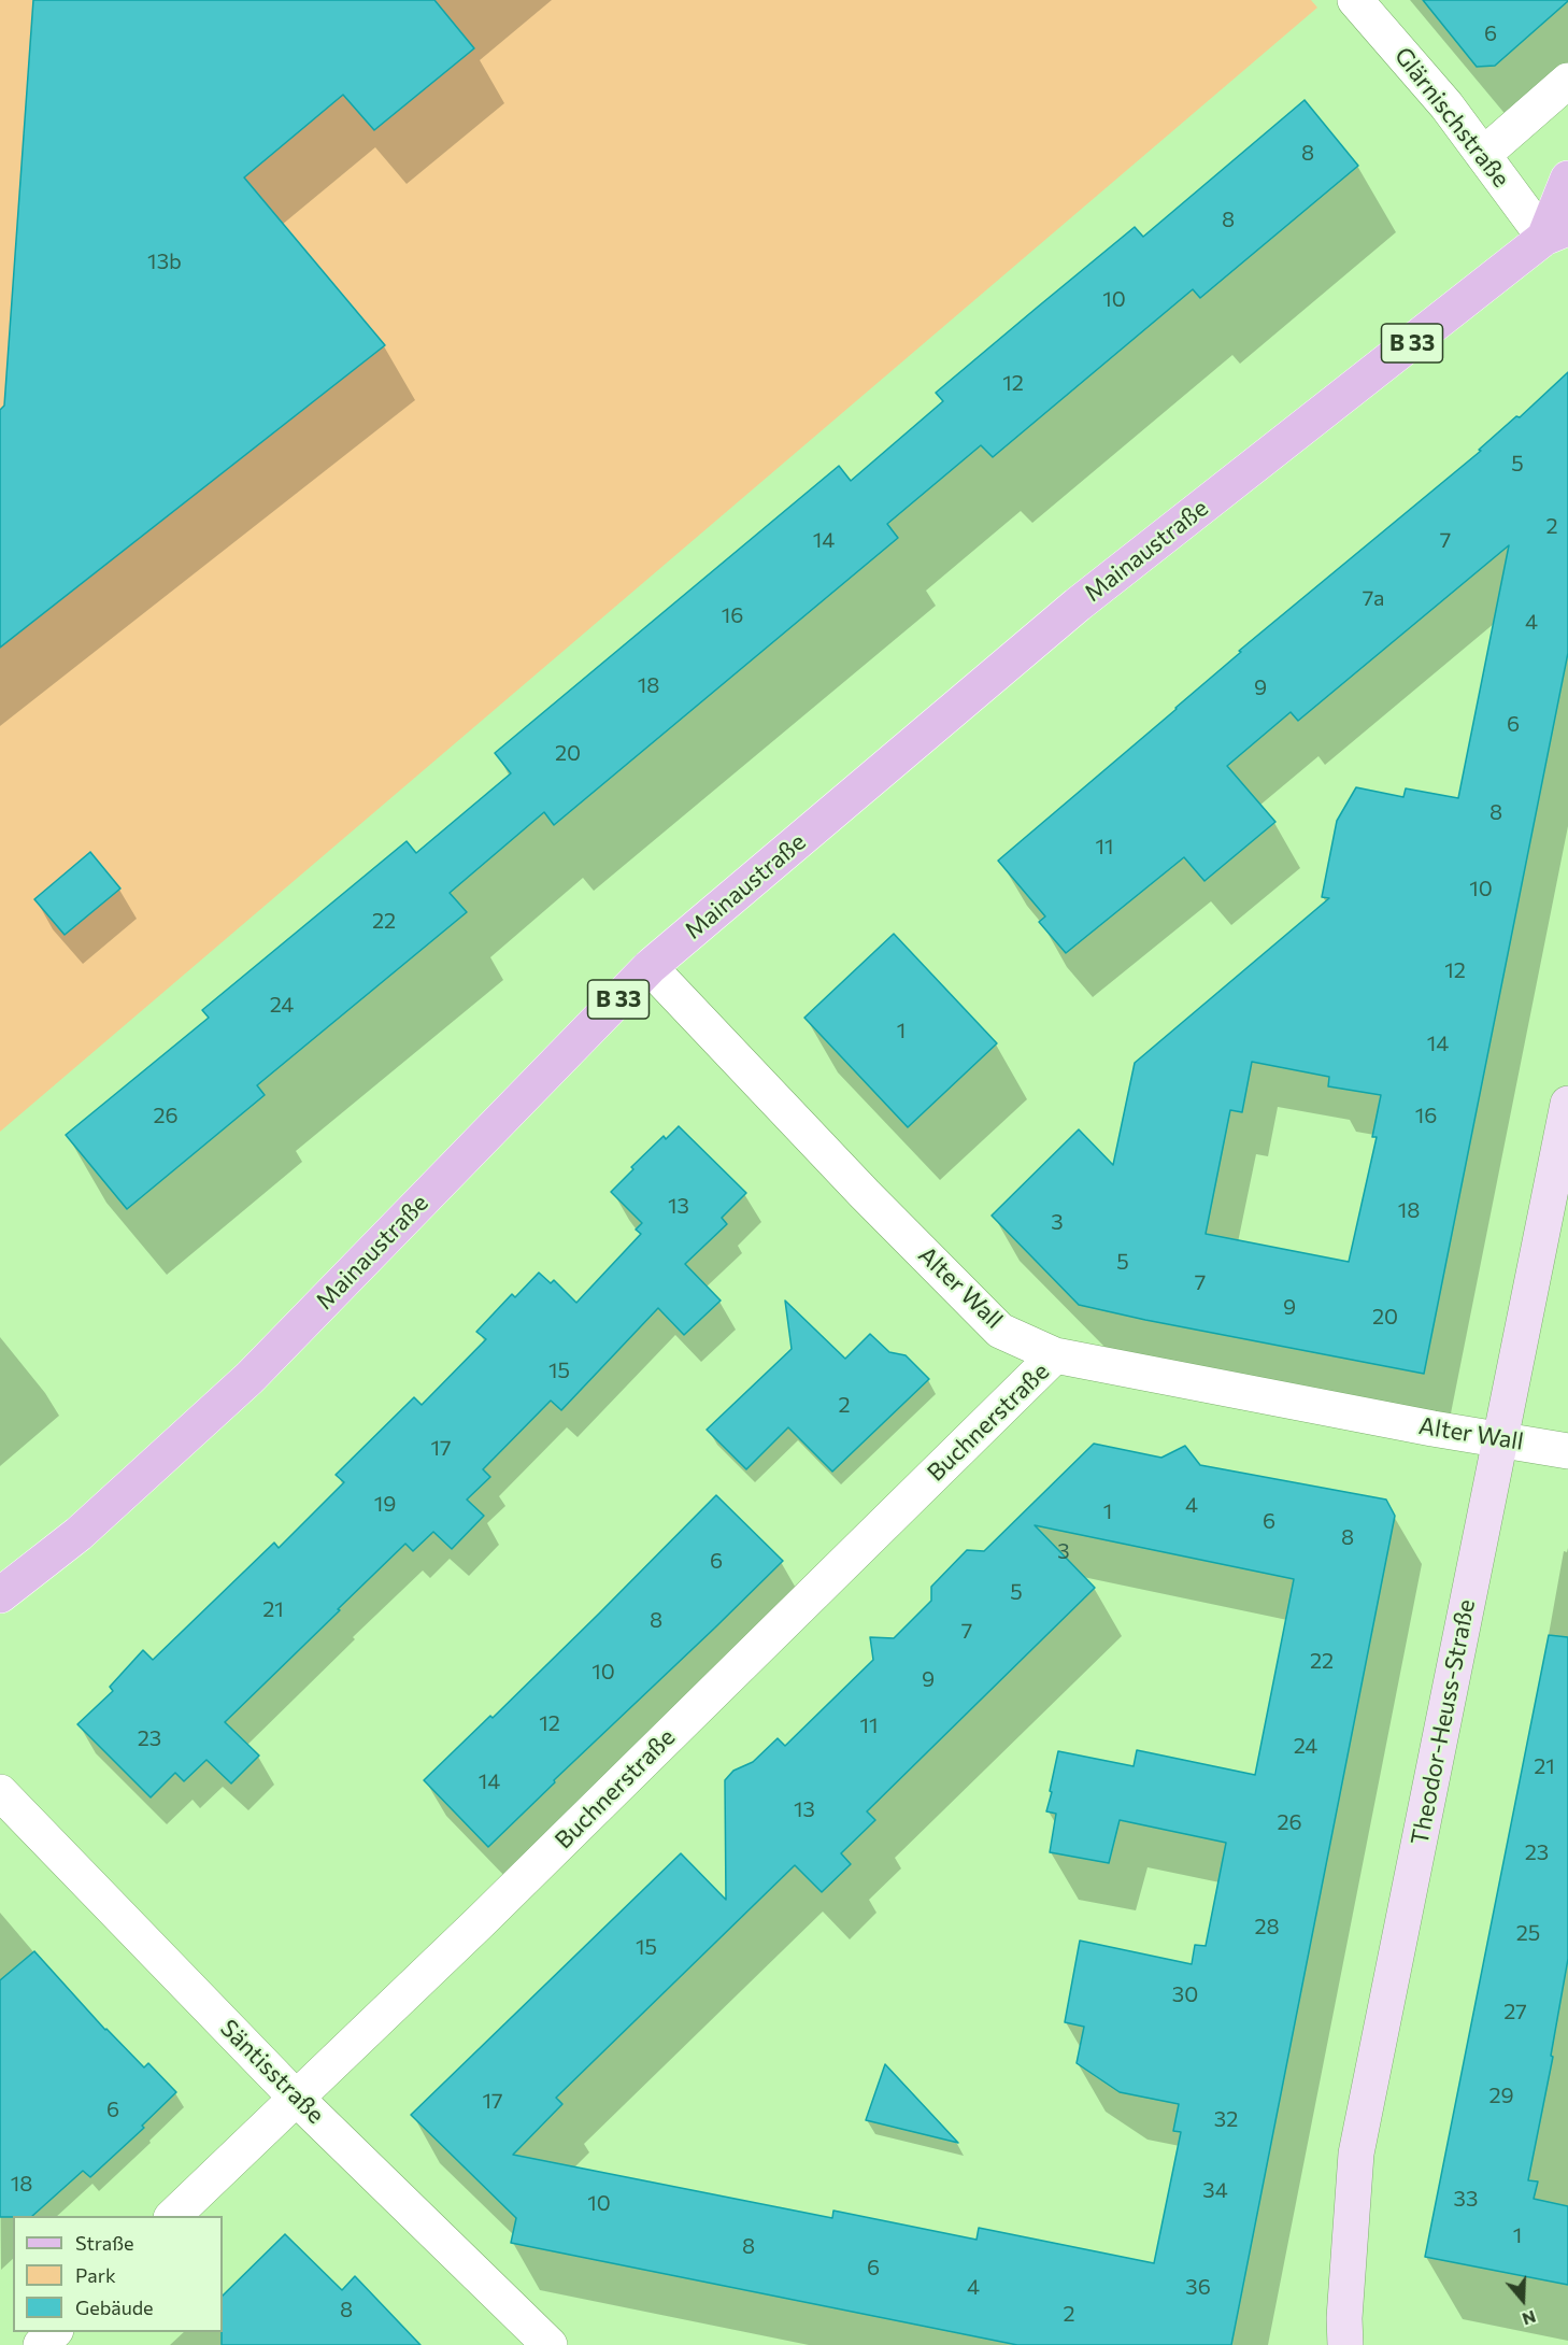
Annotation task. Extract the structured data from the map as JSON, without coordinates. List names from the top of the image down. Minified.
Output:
{"streets":{"main road":["B 33","Mainaustraße","Theodor-Heuss-Straße"],"street":["Glärnischstraße","Alter Wall","Buchnerstraße","Säntisstraße"]},"crossings":[["Glärnischstraße","Mainaustraße"],["Mainaustraße","Alter Wall"],["Alter Wall","Buchnerstraße"],["Alter Wall","Theodor-Heuss-Straße"],["Buchnerstraße","Säntisstraße"]],"house_numbers":["6","8","8","13b","10","12","5","2","14","7","7a","16","4","18","9","6","20","8","11","10","22","12","24","1","14","26","16","13","18","3","5","7","9","20","15","2","17","19","4","1","6","8","3","6","5","21","8","7","22","10","9","12","11","23","24","21","14","13","26","23","28","25","15","30","27","29","17","6","32","18","34","33","10","1","8","6","4","36","8","2"],"legend":["Straße","Park","Gebäude"],"north":"bottom"}
